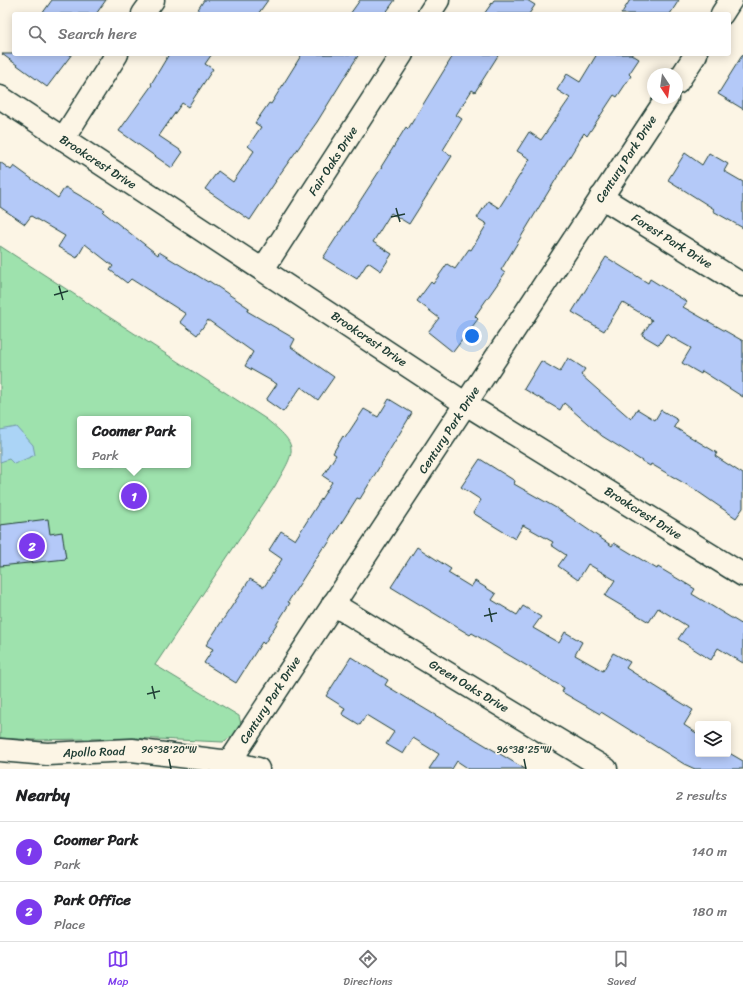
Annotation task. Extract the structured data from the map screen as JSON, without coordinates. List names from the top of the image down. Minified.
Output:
{"streets":{"street":["Century Park Drive","Fair Oaks Drive","Brookcrest Drive","Forest Park Drive","Green Oaks Drive","Apollo Road"]},"crossings":[["Century Park Drive","Brookcrest Drive"],["Century Park Drive","Forest Park Drive"],["Century Park Drive","Green Oaks Drive"],["Century Park Drive","Apollo Road"],["Fair Oaks Drive","Brookcrest Drive"]],"north":"bottom","page":{"search":"Search here","popup":["Coomer Park","Park"],"pins":["1","2"],"heading":["Nearby","2 results"],"list":[{"mark":"1","name":"Coomer Park","note":"Park","value":"140 m"},{"mark":"2","name":"Park Office","note":"Place","value":"180 m"}],"nav":["Map","Directions","Saved"]},"coordinates":["96°38'20\"W","96°38'25\"W"]}
